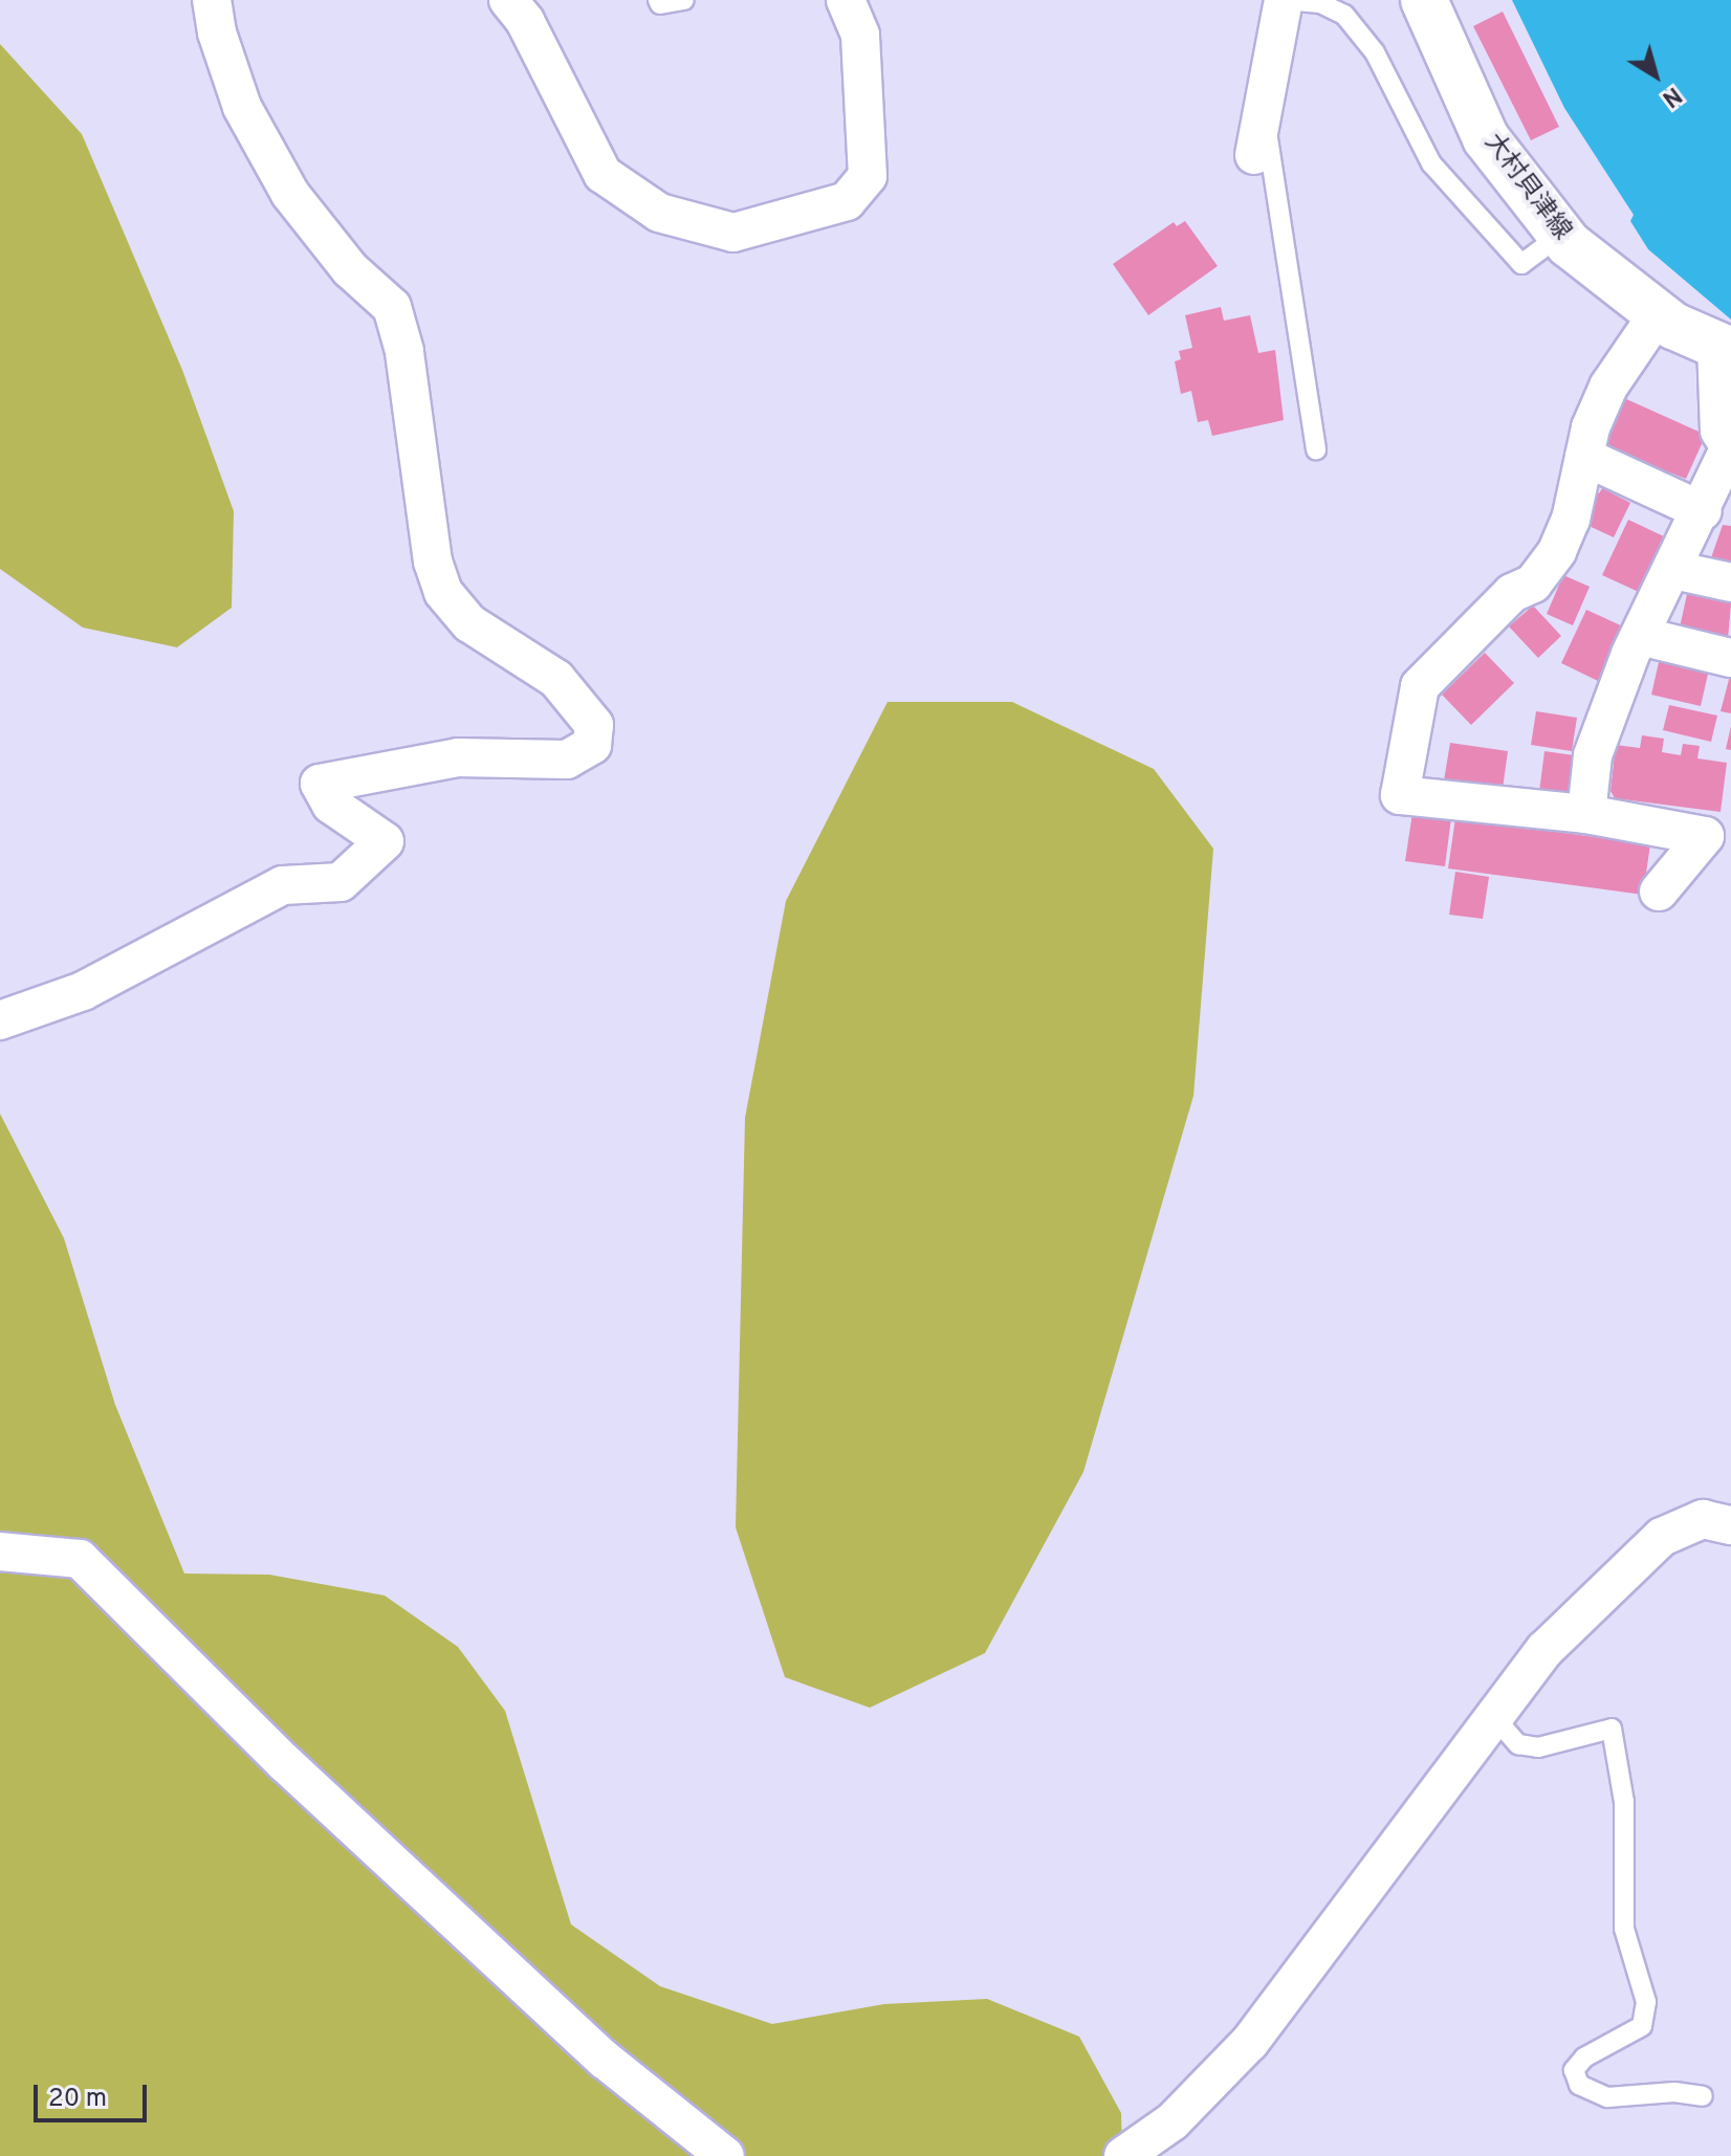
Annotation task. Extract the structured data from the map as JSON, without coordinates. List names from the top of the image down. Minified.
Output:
{"streets":{"main road":["大村貝津線"]},"scale_bar":"20 m","north":"bottom right"}
